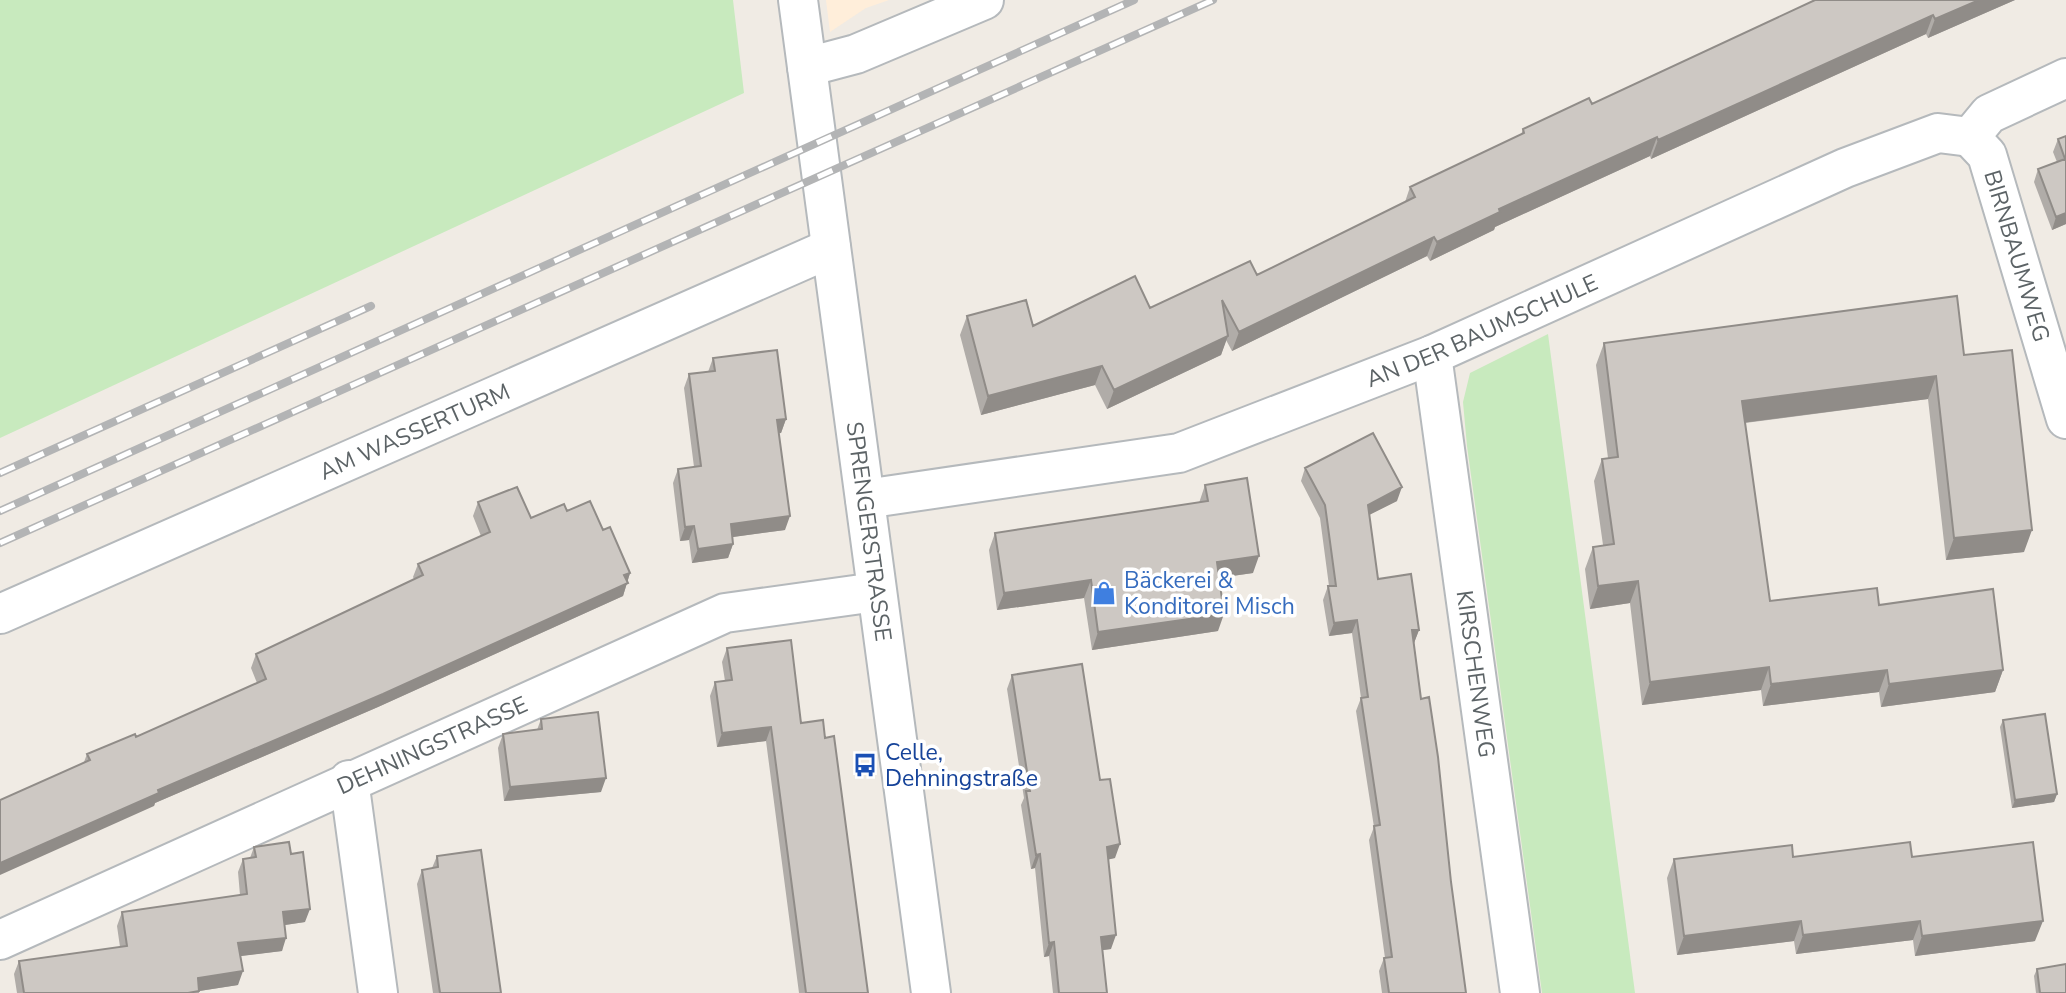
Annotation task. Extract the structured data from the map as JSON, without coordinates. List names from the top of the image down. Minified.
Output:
{"streets":{"street":["BIRNBAUMWEG","AN DER BAUMSCHULE","AM WASSERTURM","SPRENGERSTRASSE","KIRSCHENWEG","DEHNINGSTRASSE"]},"crossings":[["BIRNBAUMWEG","AN DER BAUMSCHULE"],["AN DER BAUMSCHULE","SPRENGERSTRASSE"],["AN DER BAUMSCHULE","KIRSCHENWEG"],["AM WASSERTURM","SPRENGERSTRASSE"],["SPRENGERSTRASSE","DEHNINGSTRASSE"]],"places":{"shop":["Bäckerei & Konditorei Misch"],"bus stop":["Celle, Dehningstraße"]}}
